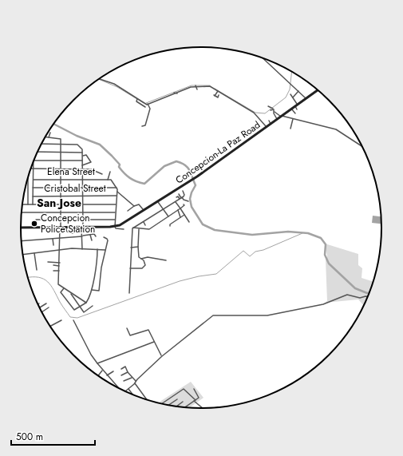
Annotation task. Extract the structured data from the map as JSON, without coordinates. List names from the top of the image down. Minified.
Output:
{"streets":{"main road":["Concepcion-La Paz Road"],"street":["Elena Street","Cristobal Street"]},"districts":["San Jose"],"places":["Concepcion Police Station"],"scale_bar":"500 m"}
